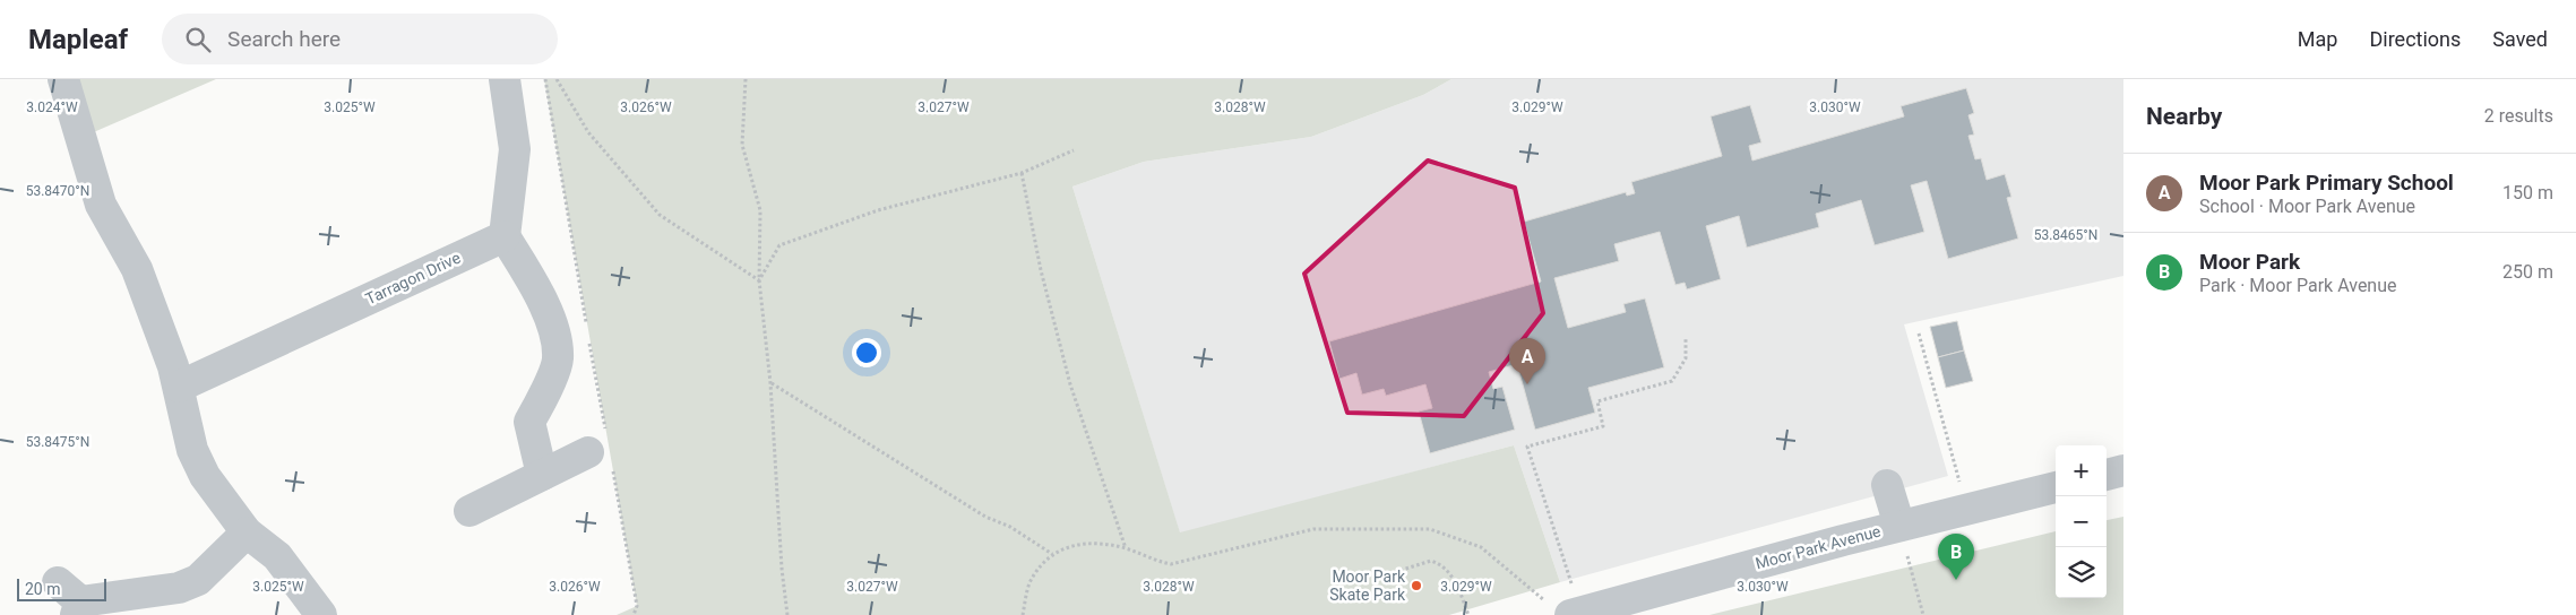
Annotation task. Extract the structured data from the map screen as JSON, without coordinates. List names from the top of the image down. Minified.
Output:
{"streets":{"street":["Tarragon Drive","Moor Park Avenue"]},"places":["Moor Park Skate Park"],"scale_bar":"20 m","page":{"header":"Mapleaf","search":"Search here","nav":["Map","Directions","Saved"],"heading":["Nearby","2 results"],"list":[{"mark":"A","name":"Moor Park Primary School","note":"School · Moor Park Avenue","value":"150 m"},{"mark":"B","name":"Moor Park","note":"Park · Moor Park Avenue","value":"250 m"}],"pins":["A","B"],"map_buttons":["+","−"],"scale":"20 m"},"coordinates":["3.024°W","3.025°W","3.026°W","3.027°W","3.028°W","3.029°W","3.030°W","53.8470°N","53.8465°N","53.8475°N"]}
